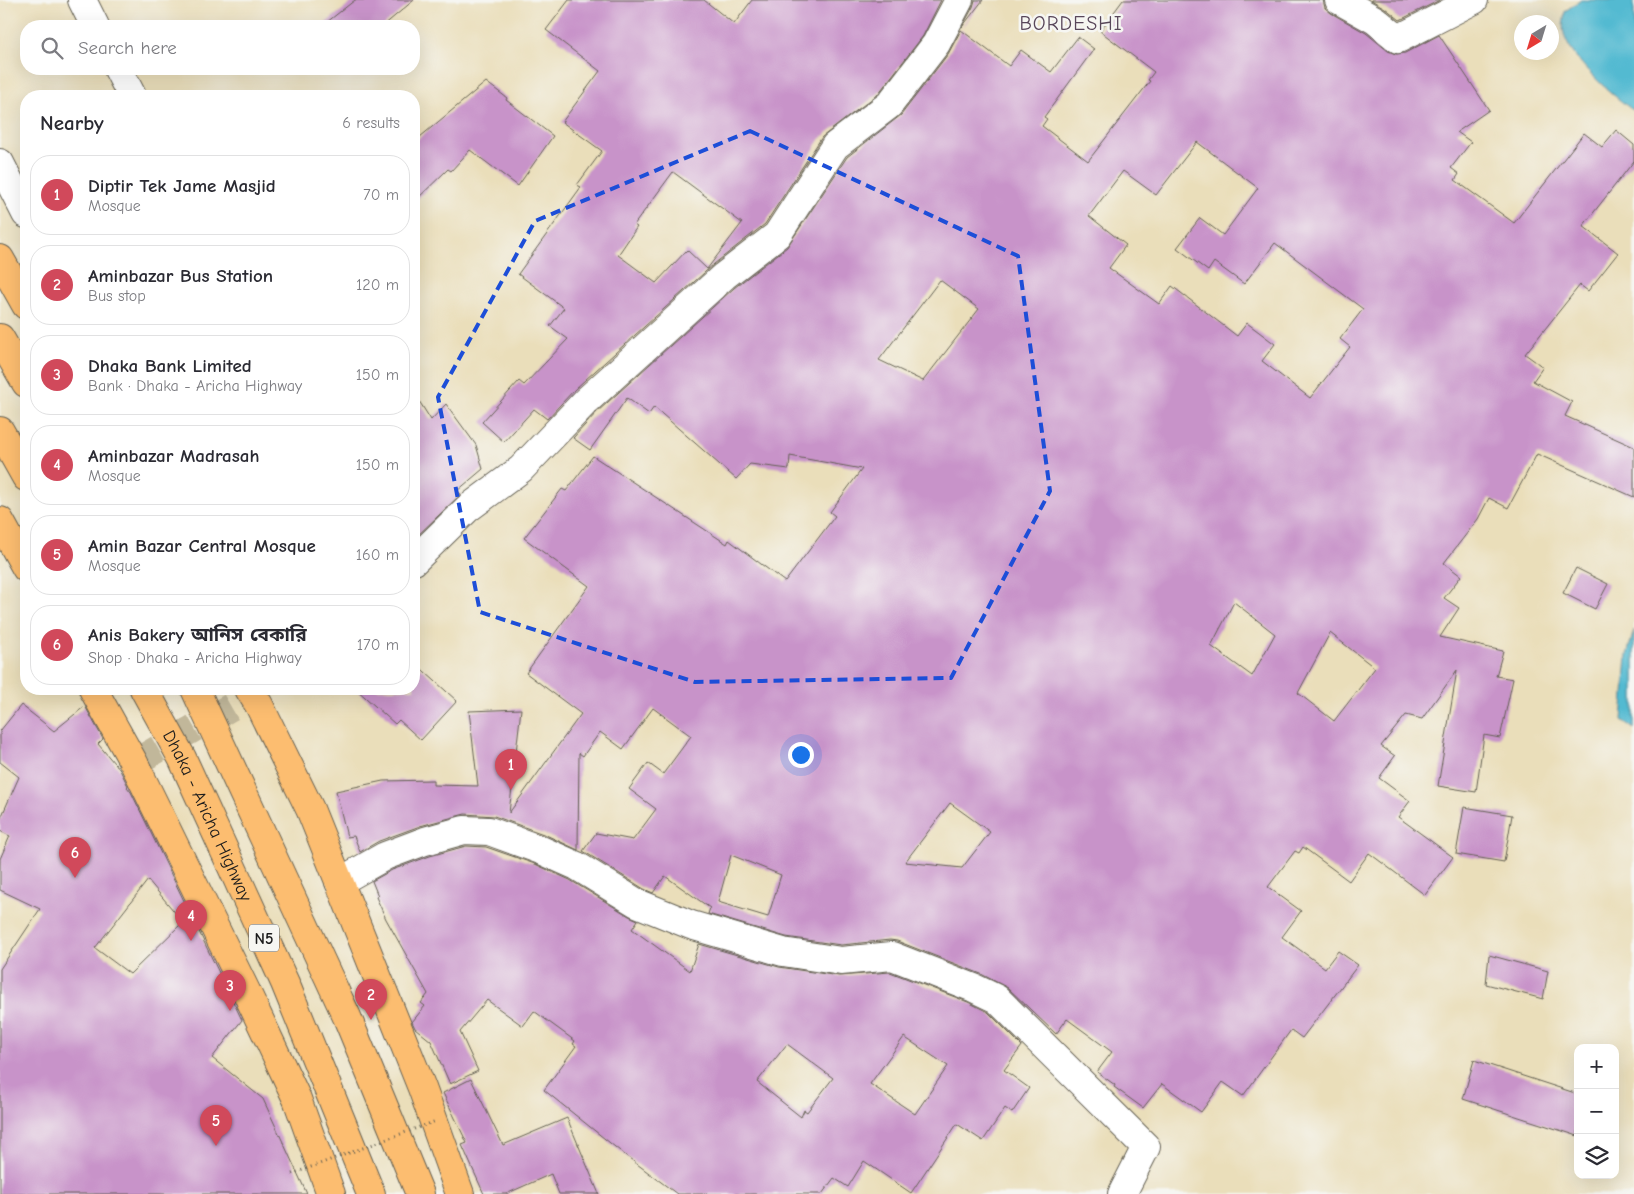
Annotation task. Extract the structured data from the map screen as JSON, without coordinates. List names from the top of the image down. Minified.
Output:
{"streets":{"highway":["Dhaka - Aricha Highway","N5"]},"districts":["BORDESHI"],"north":"bottom left","page":{"search":"Search here","heading":["Nearby","6 results"],"list":[{"mark":"1","name":"Diptir Tek Jame Masjid","note":"Mosque","value":"70 m"},{"mark":"2","name":"Aminbazar Bus Station","note":"Bus stop","value":"120 m"},{"mark":"3","name":"Dhaka Bank Limited","note":"Bank · Dhaka - Aricha Highway","value":"150 m"},{"mark":"4","name":"Aminbazar Madrasah","note":"Mosque","value":"150 m"},{"mark":"5","name":"Amin Bazar Central Mosque","note":"Mosque","value":"160 m"},{"mark":"6","name":"Anis Bakery আনিস বেকারি","note":"Shop · Dhaka - Aricha Highway","value":"170 m"}],"pins":["1","6","4","3","2","5"],"map_buttons":["+","−"]}}
